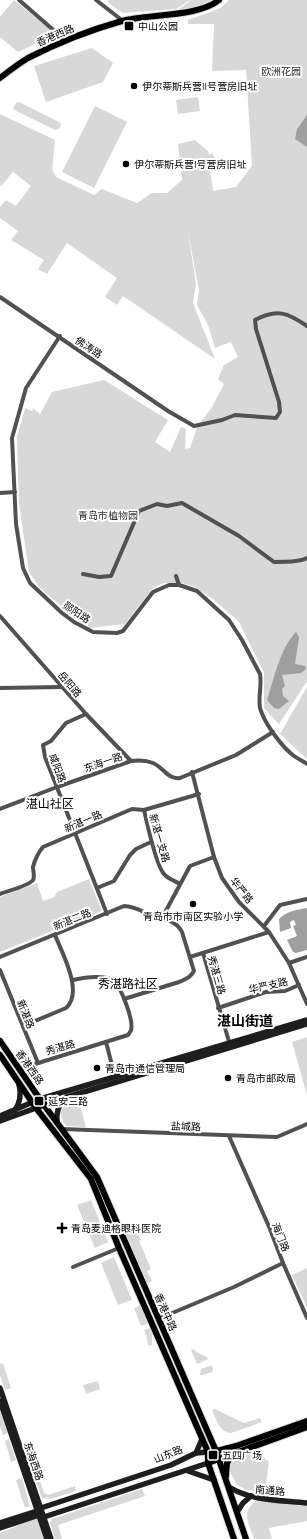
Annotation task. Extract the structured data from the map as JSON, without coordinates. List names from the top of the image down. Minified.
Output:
{"streets":{"main road":["香港西路","香港中路","山东路","东海西路","南通路"],"street":["佛涛路","郧阳路","岳阳路","东海一路","咸阳路","新湛一路","新湛一支路","华严路","新湛二路","秀湛三路","华严支路","新湛路","秀湛路","盐城路","海门路"]},"crossings":[["香港西路","秀湛路"],["香港西路","香港中路"],["佛涛路","郧阳路"],["岳阳路","东海一路"],["岳阳路","咸阳路"],["东海一路","咸阳路"],["东海一路","华严路"],["咸阳路","新湛一路"],["咸阳路","新湛二路"],["新湛一路","新湛一支路"],["新湛一路","华严路"],["华严路","华严支路"],["新湛二路","秀湛路"],["秀湛三路","华严支路"],["新湛路","秀湛路"],["盐城路","海门路"],["盐城路","香港中路"],["海门路","香港中路"],["香港中路","山东路"],["香港中路","南通路"],["山东路","东海西路"]],"districts":["湛山社区","秀湛路社区","湛山街道"],"parks":["欧洲花园","青岛市植物园"],"places":{"transit":["中山公园","延安三路","五四广场"],"other":["伊尔蒂斯兵营II号营房旧址","伊尔蒂斯兵营I号营房旧址","青岛市市南区实验小学","青岛市通信管理局","青岛市邮政局"],"health":["青岛麦迪格眼科医院"]}}
